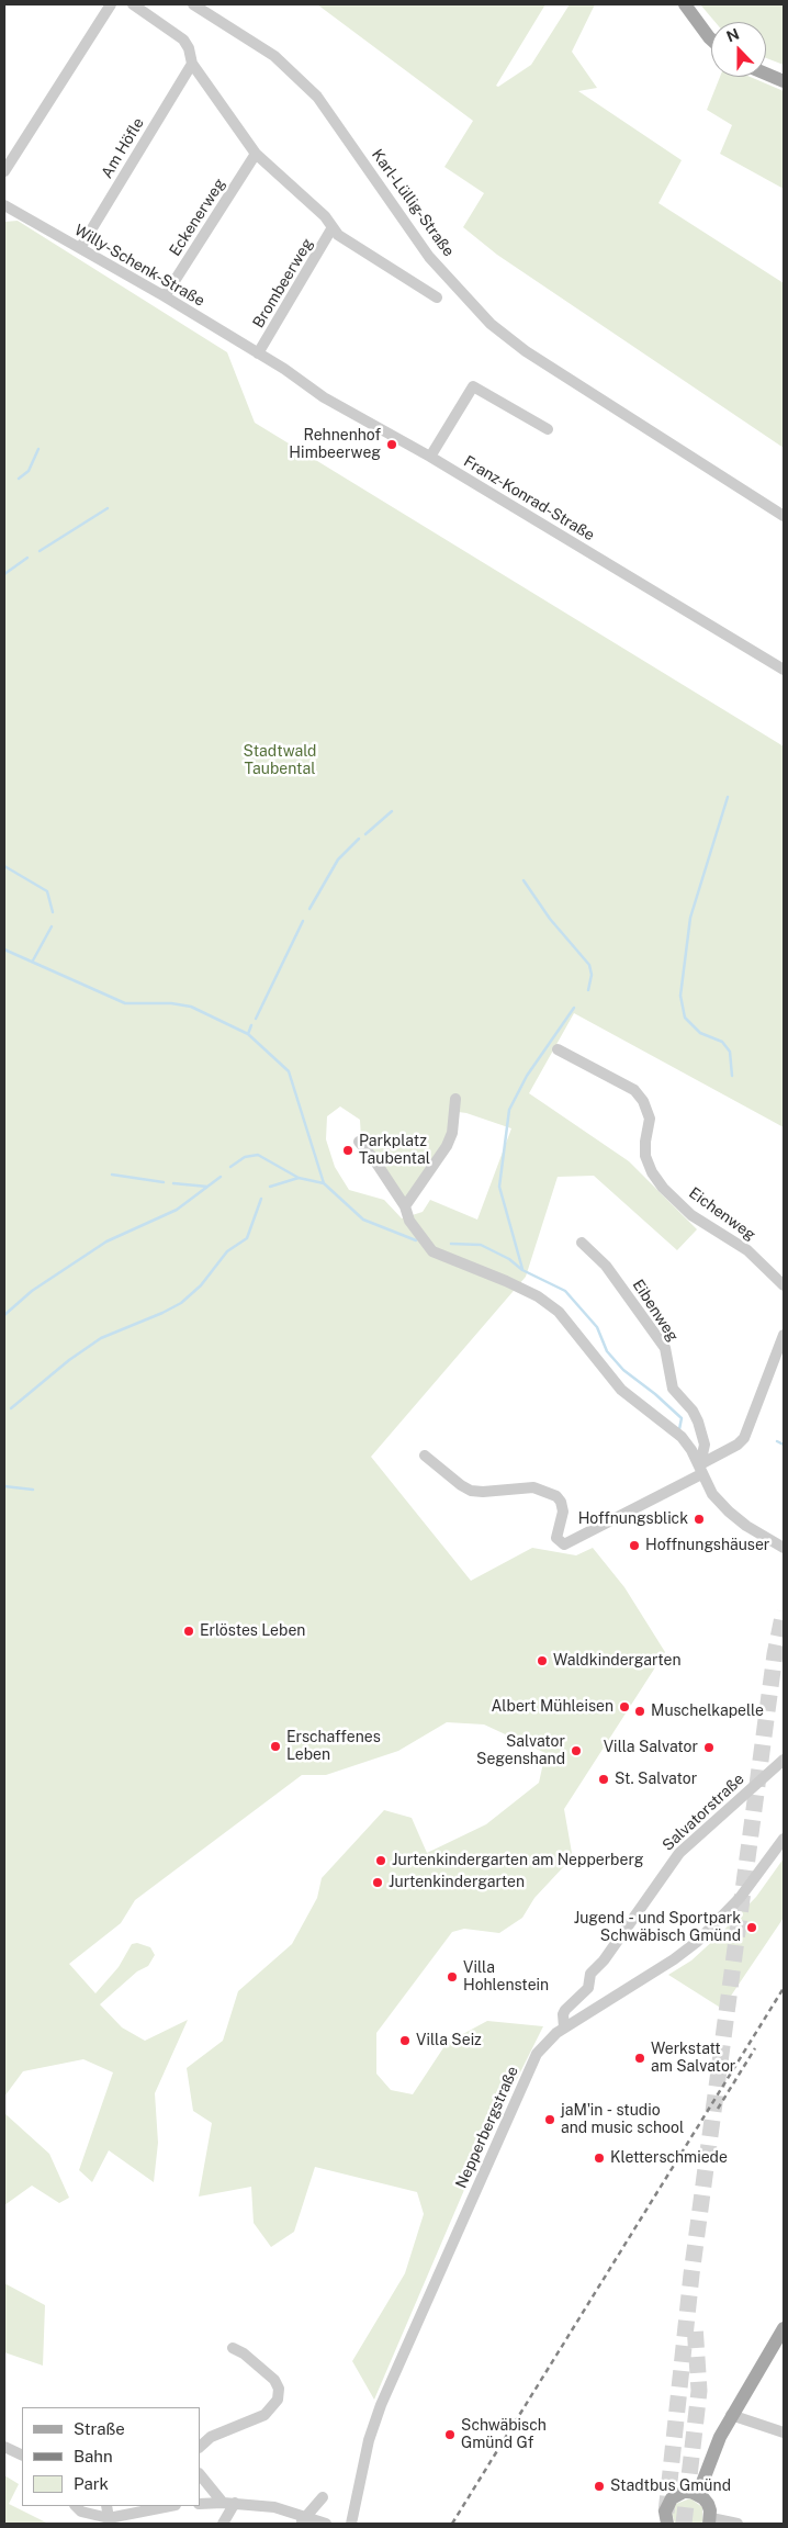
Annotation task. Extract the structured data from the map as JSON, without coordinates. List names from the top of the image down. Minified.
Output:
{"streets":{"street":["Am Höfle","Karl-Lüllig-Straße","Eckenerweg","Willy-Schenk-Straße","Brombeerweg","Franz-Konrad-Straße","Eichenweg","Eibenweg","Salvatorstraße","Nepperbergstraße"]},"crossings":[["Am Höfle","Willy-Schenk-Straße"],["Eckenerweg","Willy-Schenk-Straße"],["Willy-Schenk-Straße","Brombeerweg"],["Willy-Schenk-Straße","Franz-Konrad-Straße"],["Brombeerweg","Franz-Konrad-Straße"],["Salvatorstraße","Nepperbergstraße"]],"parks":["Stadtwald Taubental"],"places":["Rehnenhof Himbeerweg","Parkplatz Taubental","Hoffnungsblick","Hoffnungshäuser","Erlöstes Leben","Waldkindergarten","Albert Mühleisen","Muschelkapelle","Erschaffenes Leben","Villa Salvator","Salvator Segenshand","St. Salvator","Jurtenkindergarten am Nepperberg","Jurtenkindergarten","Jugend - und Sportpark Schwäbisch Gmünd","Villa Hohlenstein","Villa Seiz","Werkstatt am Salvator","jaM'in - studio and music school","Kletterschmiede","Schwäbisch Gmünd Gf","Stadtbus Gmünd"],"legend":["Straße","Bahn","Park"],"north":"top"}
